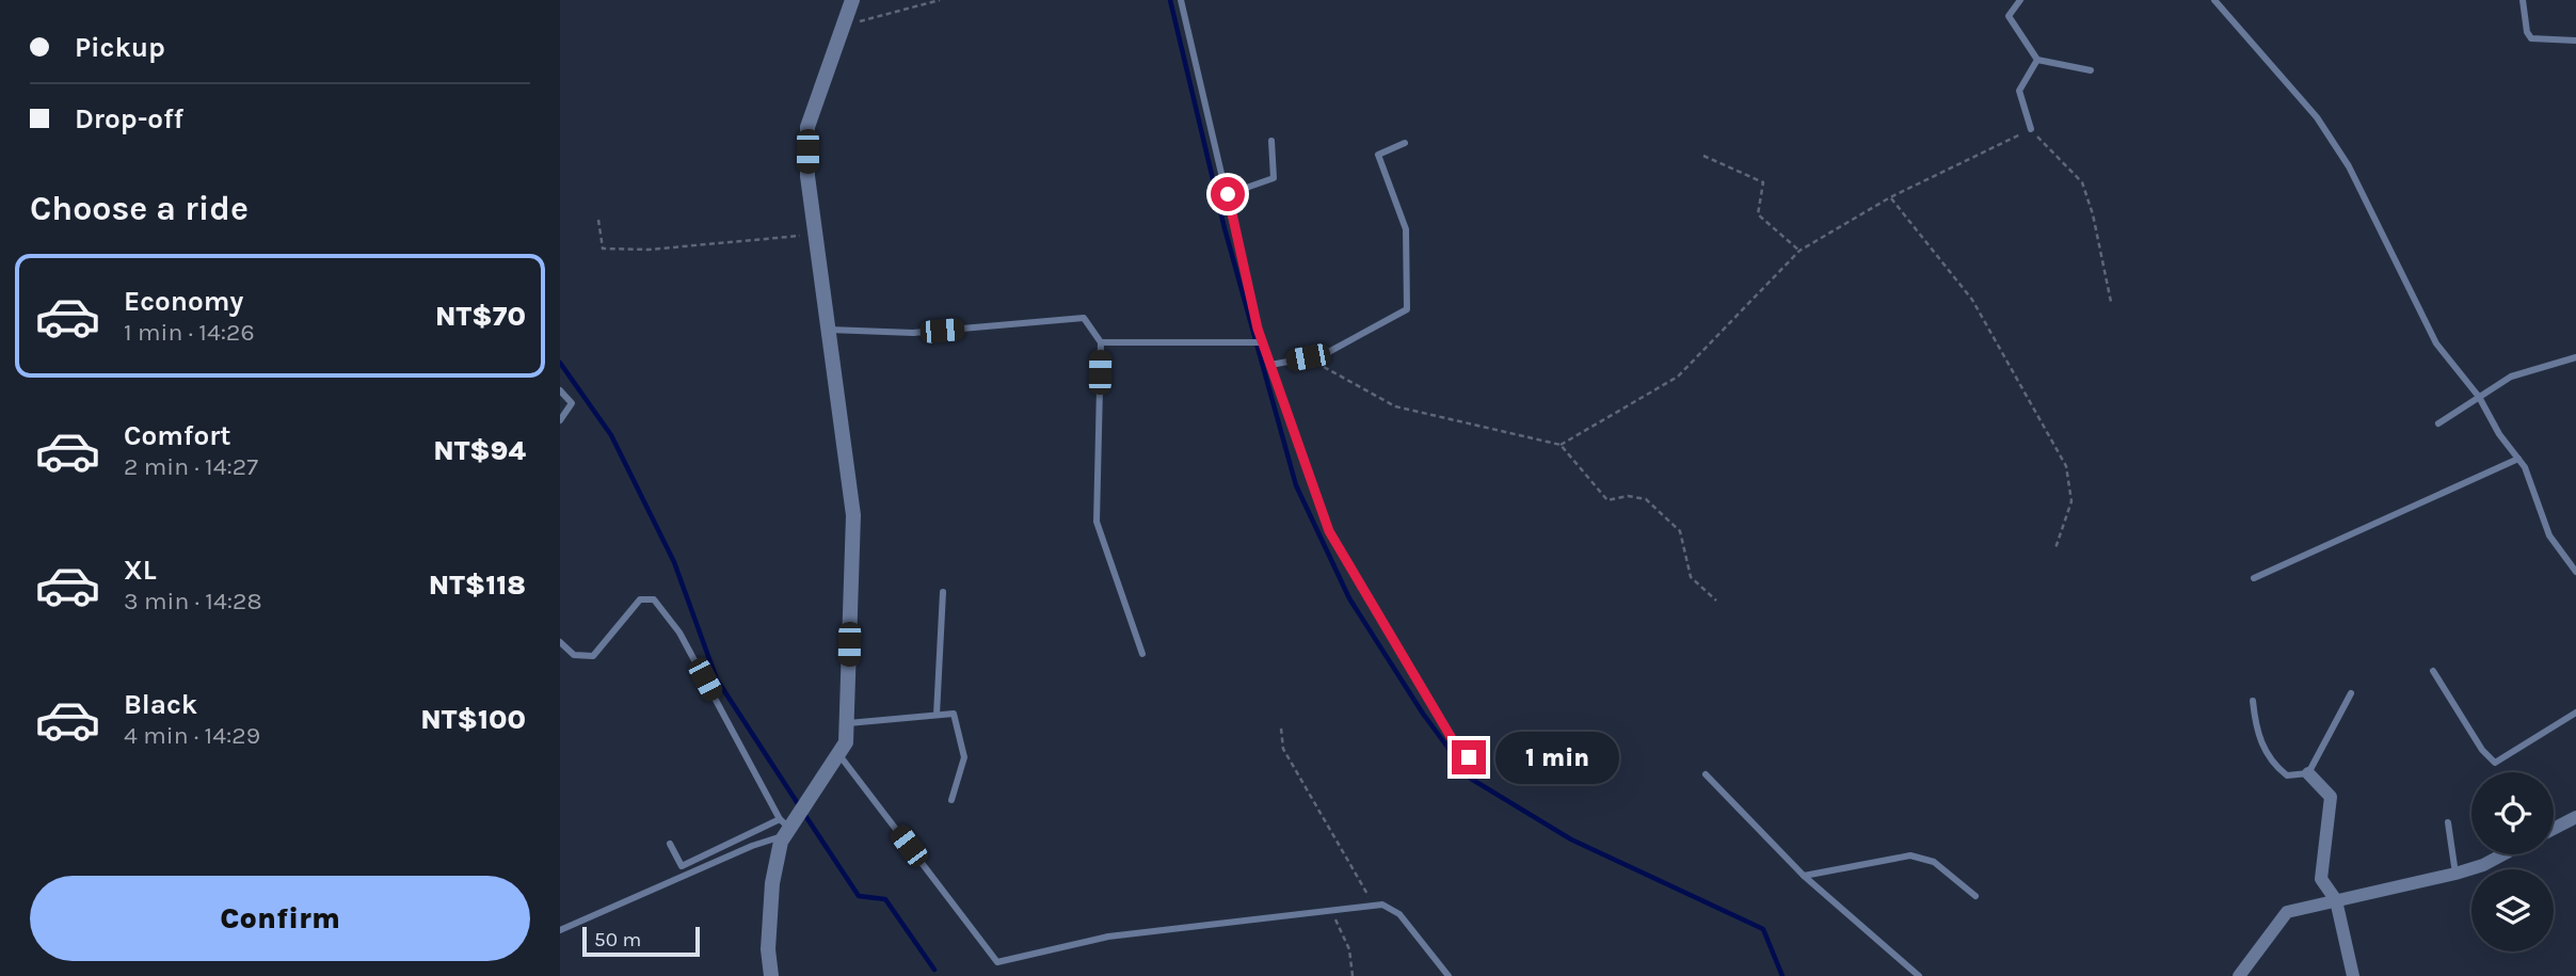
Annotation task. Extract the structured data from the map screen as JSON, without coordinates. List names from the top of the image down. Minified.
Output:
{"scale_bar":"50 m","page":{"banner":["Pickup","Drop-off"],"heading":"Choose a ride","list":[{"name":"Economy","note":"1 min · 14:26","value":"NT$70"},{"name":"Comfort","note":"2 min · 14:27","value":"NT$94"},{"name":"XL","note":"3 min · 14:28","value":"NT$118"},{"name":"Black","note":"4 min · 14:29","value":"NT$100"}],"bubble":"1 min","buttons":"Confirm","scale":"50 m"}}
